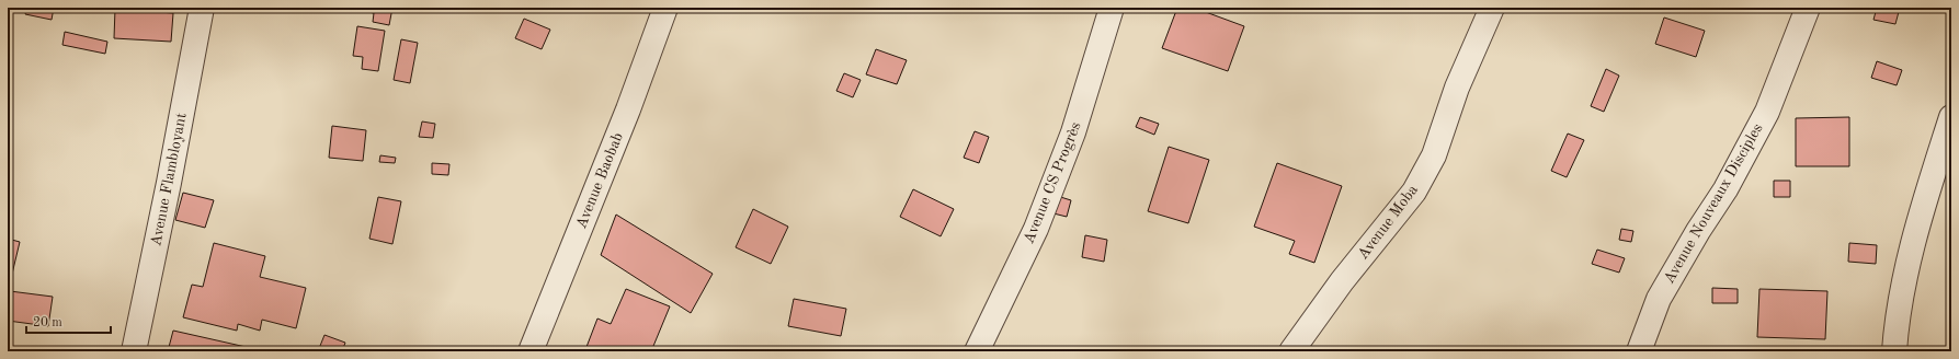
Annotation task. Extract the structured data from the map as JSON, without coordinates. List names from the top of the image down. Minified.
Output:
{"streets":{"street":["Avenue Flambloyant","Avenue Baobab","Avenue CS Progrès","Avenue Nouveaux Disciples","Avenue Moba"]},"scale_bar":"20 m"}
